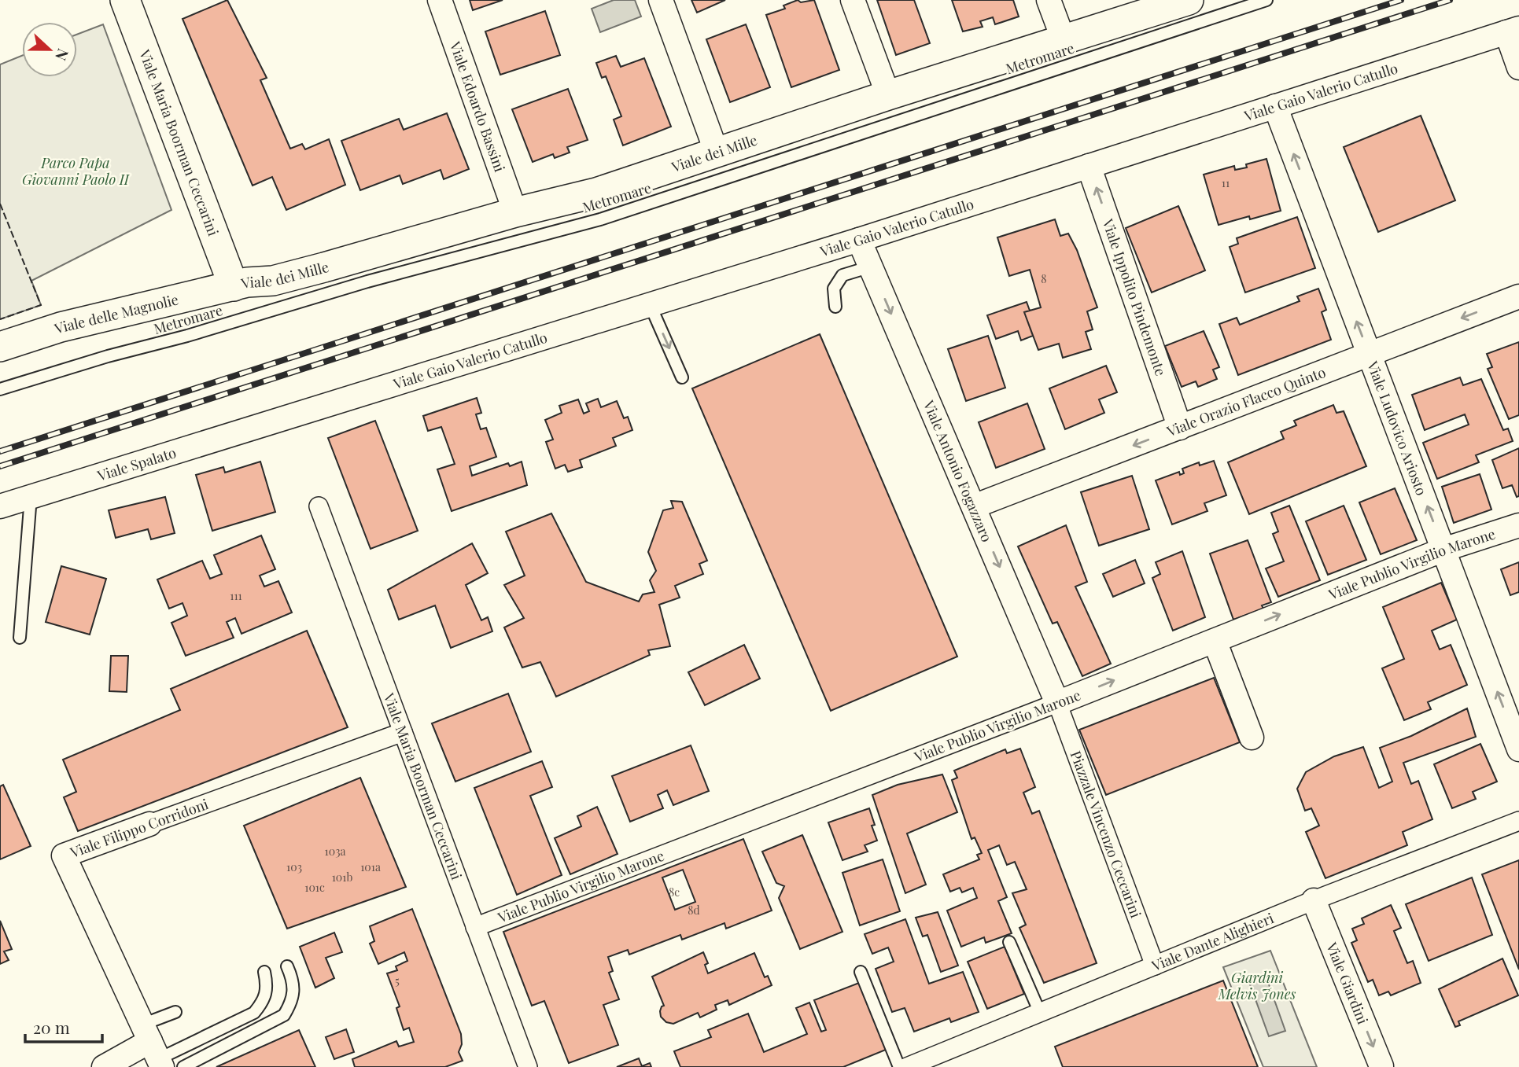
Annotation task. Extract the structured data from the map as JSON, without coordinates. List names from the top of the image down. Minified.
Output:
{"streets":{"street":["Viale Gaio Valerio Catullo","Viale Edoardo Bassini","Viale Maria Boorman Ceccarini","Viale dei Mille","Viale Ippolito Pindemonte","Viale delle Magnolie","Viale Orazio Flacco Quinto","Viale Ludovico Ariosto","Viale Spalato","Viale Antonio Fogazzaro","Viale Publio Virgilio Marone","Viale Filippo Corridoni","Piazzale Vincenzo Ceccarini","Viale Dante Alighieri","Viale Giardini"],"lane":["Metromare"]},"crossings":[["Viale Gaio Valerio Catullo","Viale Ippolito Pindemonte"],["Viale Gaio Valerio Catullo","Viale Ludovico Ariosto"],["Viale Gaio Valerio Catullo","Viale Spalato"],["Viale Gaio Valerio Catullo","Viale Antonio Fogazzaro"],["Viale Edoardo Bassini","Viale dei Mille"],["Viale Maria Boorman Ceccarini","Viale dei Mille"],["Viale Maria Boorman Ceccarini","Viale delle Magnolie"],["Viale Maria Boorman Ceccarini","Viale Publio Virgilio Marone"],["Viale Maria Boorman Ceccarini","Viale Filippo Corridoni"],["Viale dei Mille","Viale delle Magnolie"],["Viale Ippolito Pindemonte","Viale Orazio Flacco Quinto"],["Viale Orazio Flacco Quinto","Viale Ludovico Ariosto"],["Viale Orazio Flacco Quinto","Viale Antonio Fogazzaro"],["Viale Ludovico Ariosto","Viale Publio Virgilio Marone"],["Viale Antonio Fogazzaro","Viale Publio Virgilio Marone"],["Viale Antonio Fogazzaro","Piazzale Vincenzo Ceccarini"],["Viale Publio Virgilio Marone","Piazzale Vincenzo Ceccarini"],["Piazzale Vincenzo Ceccarini","Viale Dante Alighieri"],["Viale Dante Alighieri","Viale Giardini"]],"one_way":["Viale Ippolito Pindemonte","Viale Orazio Flacco Quinto","Viale Ludovico Ariosto","Viale Antonio Fogazzaro","Viale Publio Virgilio Marone","Viale Giardini"],"parks":["Parco Papa Giovanni Paolo II","Giardini Melvis Jones"],"house_numbers":["11","8","111","103a","103","101a","101b","101c","8c","8d","5"],"scale_bar":"20 m","north":"right"}
